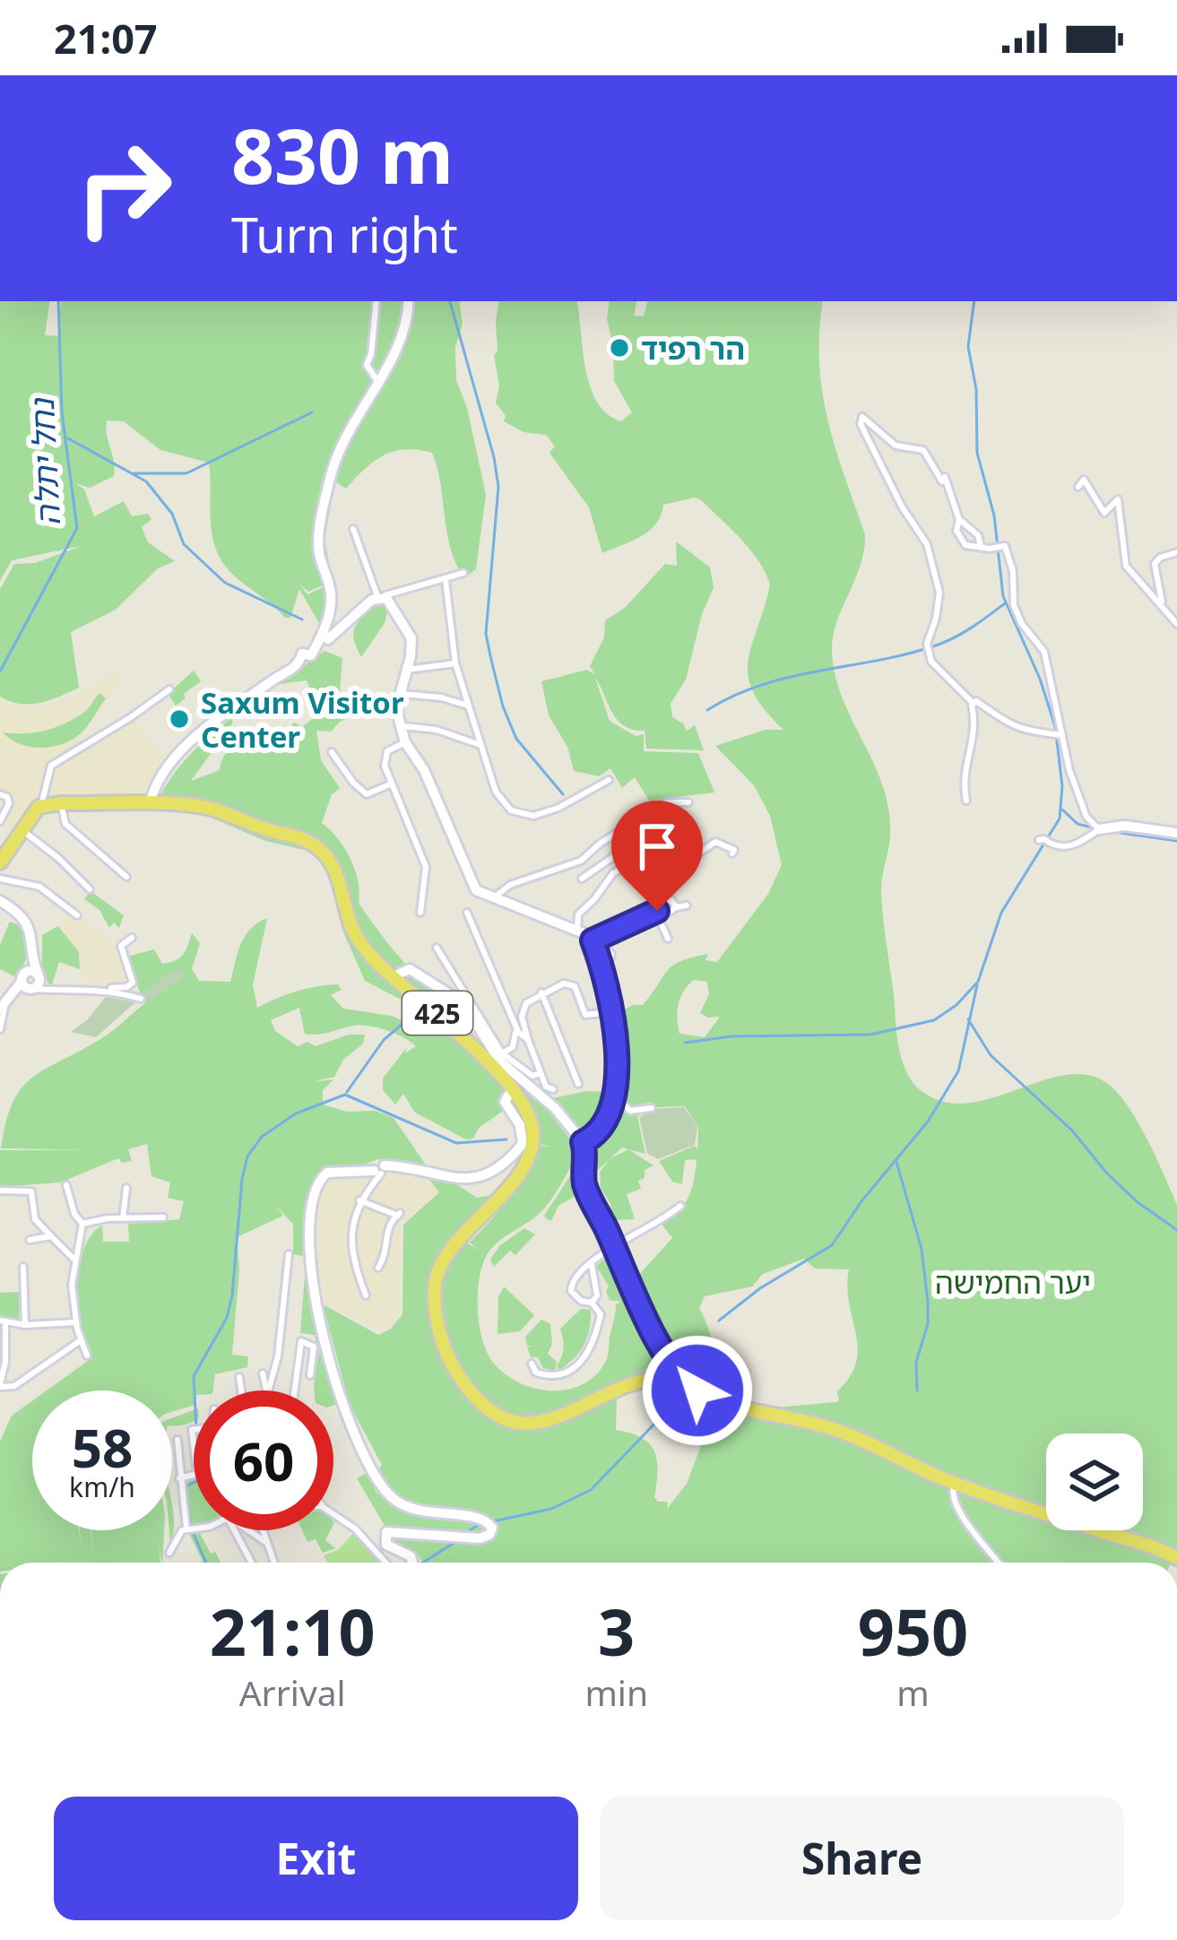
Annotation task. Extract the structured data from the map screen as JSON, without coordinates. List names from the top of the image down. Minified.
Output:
{"streets":{"main road":["425"]},"water":["נחל יתלה"],"parks":["יער החמישה"],"places":["הר רפיד","Saxum Visitor Center"],"page":{"status":"21:07","turn":["830 m","Turn right"],"speed":"58 km/h","limit":"60","eta":["21:10","Arrival","3","min","950","m"],"buttons":["Exit","Share"]}}
